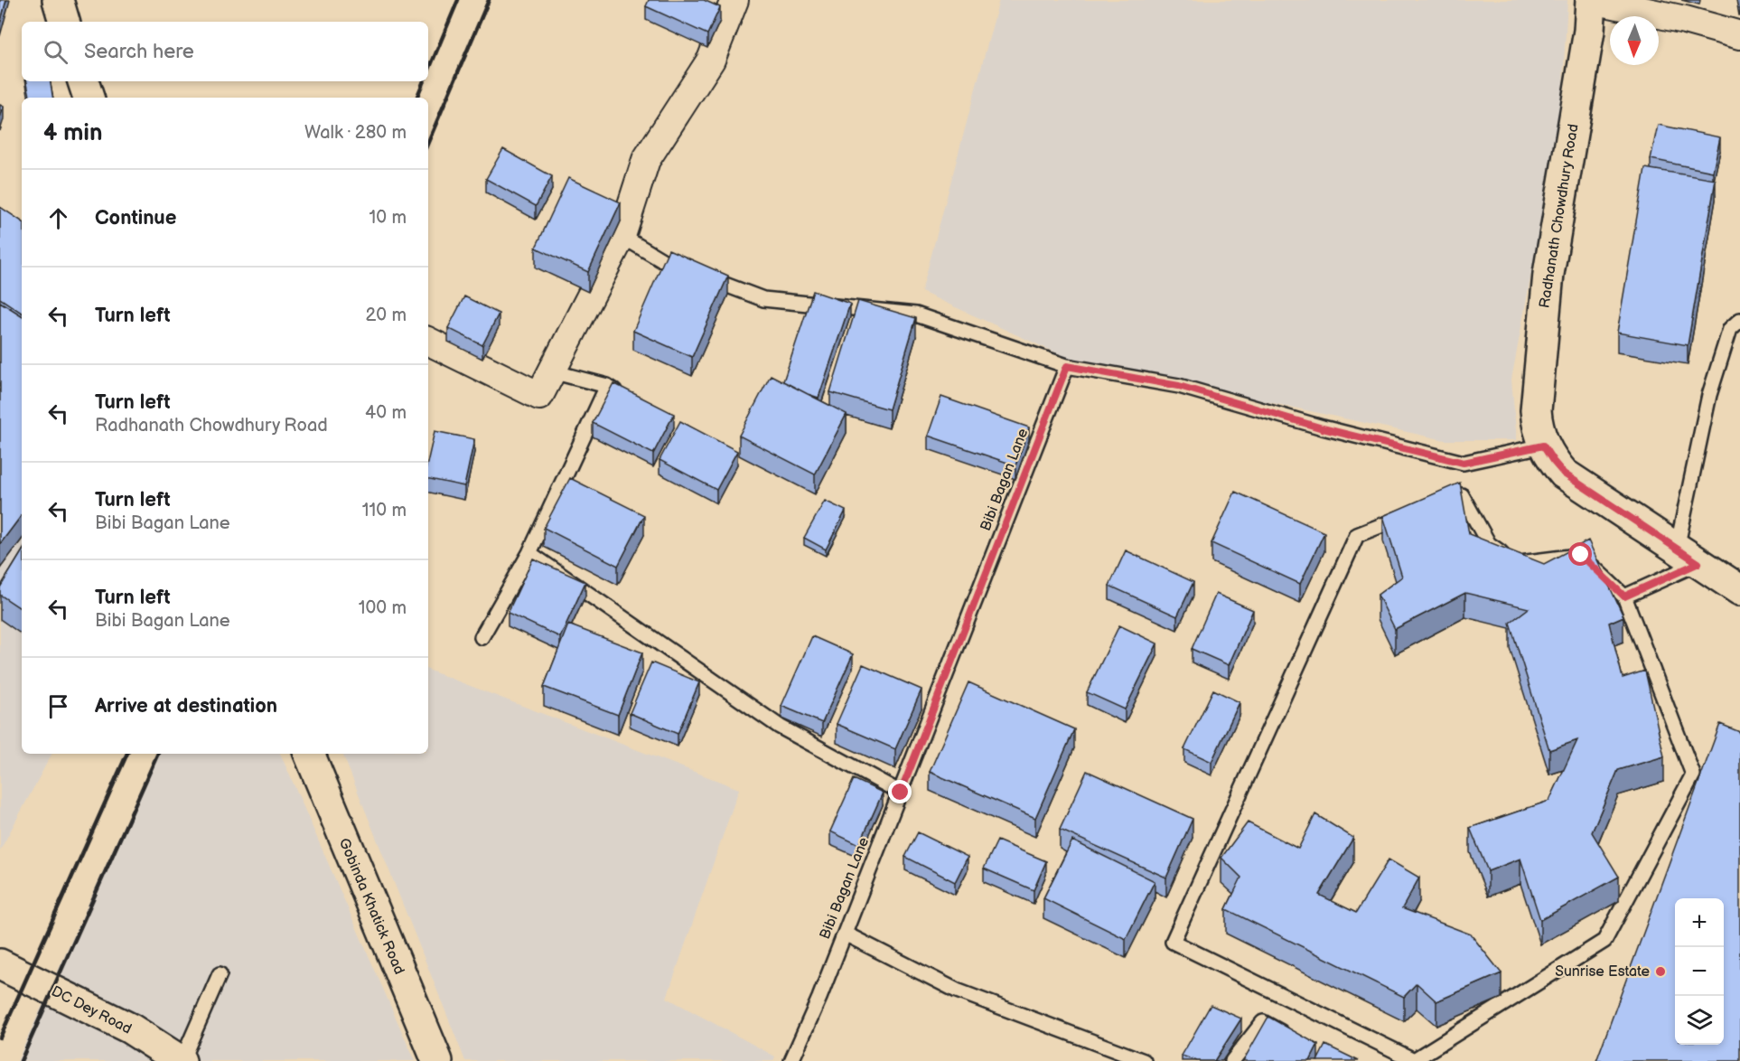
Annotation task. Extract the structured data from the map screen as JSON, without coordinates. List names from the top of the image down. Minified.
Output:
{"streets":{"street":["Radhanath Chowdhury Road","Gobinda Khatick Road","DC Dey Road"],"lane":["Bibi Bagan Lane"]},"places":["Sunrise Estate"],"north":"bottom","page":{"search":"Search here","heading":["4 min","Walk · 280 m"],"list":[["Continue","10 m"],["Turn left","20 m"],["Turn left","Radhanath Chowdhury Road","40 m"],["Turn left","Bibi Bagan Lane","110 m"],["Turn left","Bibi Bagan Lane","100 m"],"Arrive at destination"],"map_buttons":["+","−"]}}
